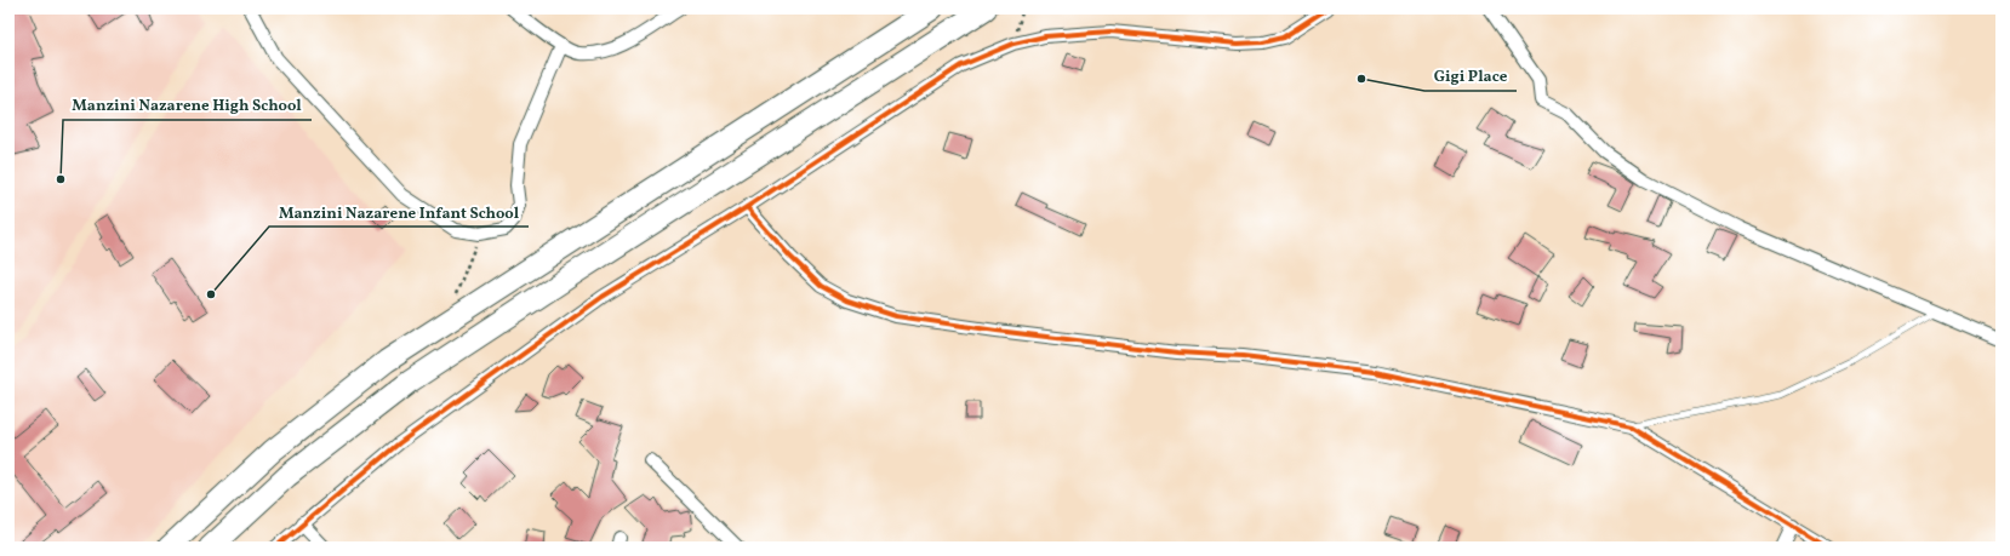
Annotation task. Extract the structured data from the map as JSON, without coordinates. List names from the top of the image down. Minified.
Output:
{"places":["Gigi Place","Manzini Nazarene High School","Manzini Nazarene Infant School"]}
